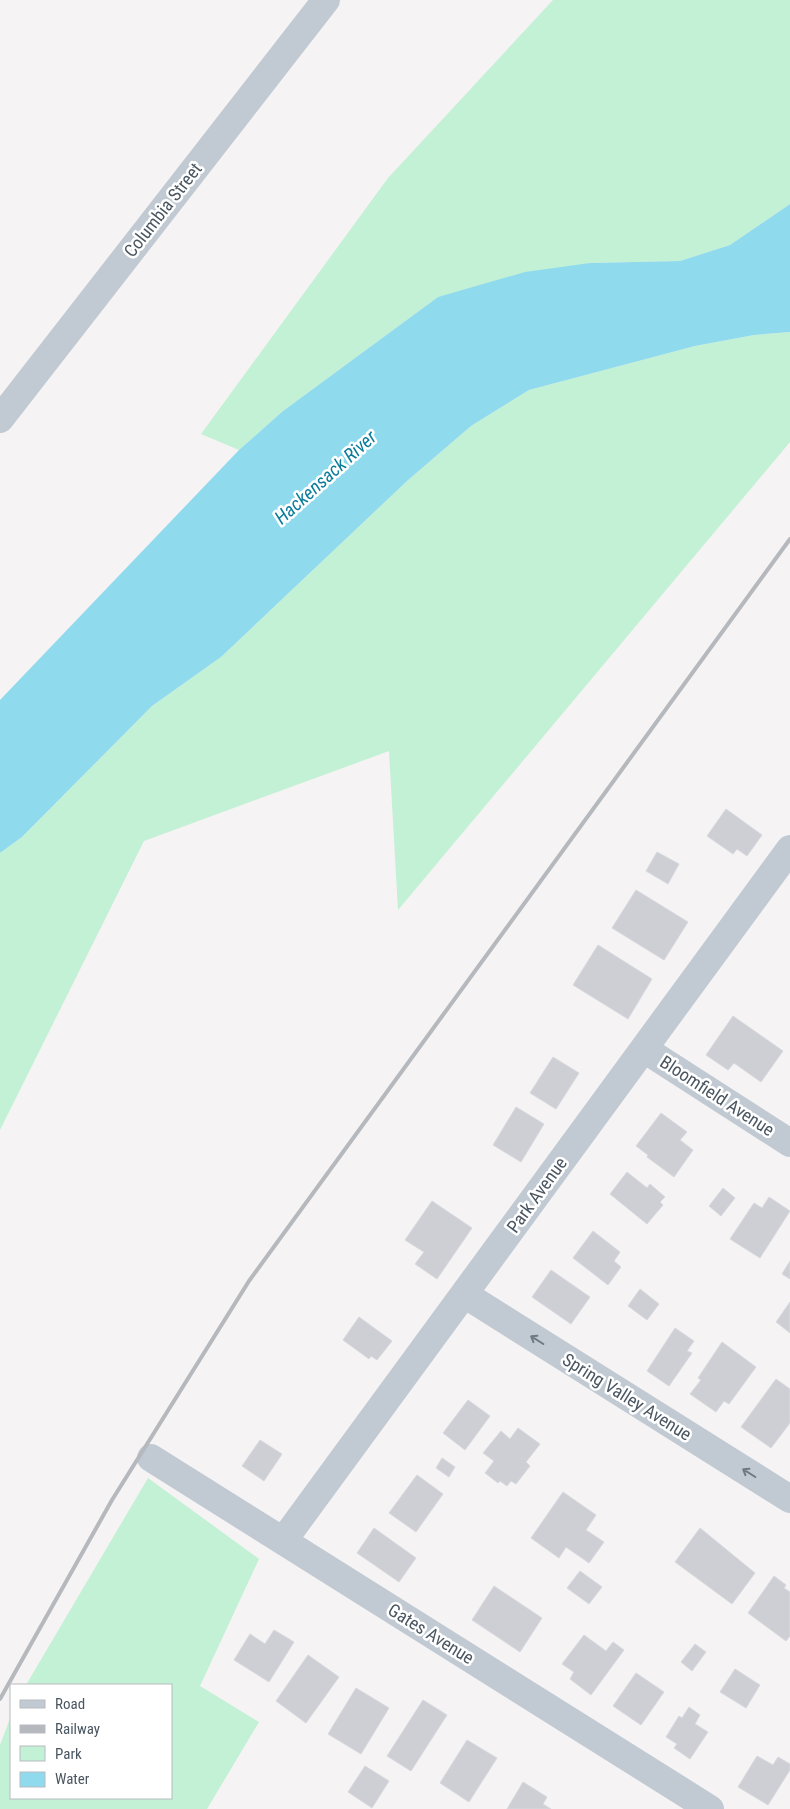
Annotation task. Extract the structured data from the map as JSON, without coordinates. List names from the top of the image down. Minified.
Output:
{"streets":{"street":["Columbia Street","Bloomfield Avenue","Park Avenue","Spring Valley Avenue","Gates Avenue"]},"crossings":[["Bloomfield Avenue","Park Avenue"],["Park Avenue","Spring Valley Avenue"],["Park Avenue","Gates Avenue"]],"one_way":["Spring Valley Avenue"],"water":["Hackensack River"],"legend":["Road","Railway","Park","Water"]}
